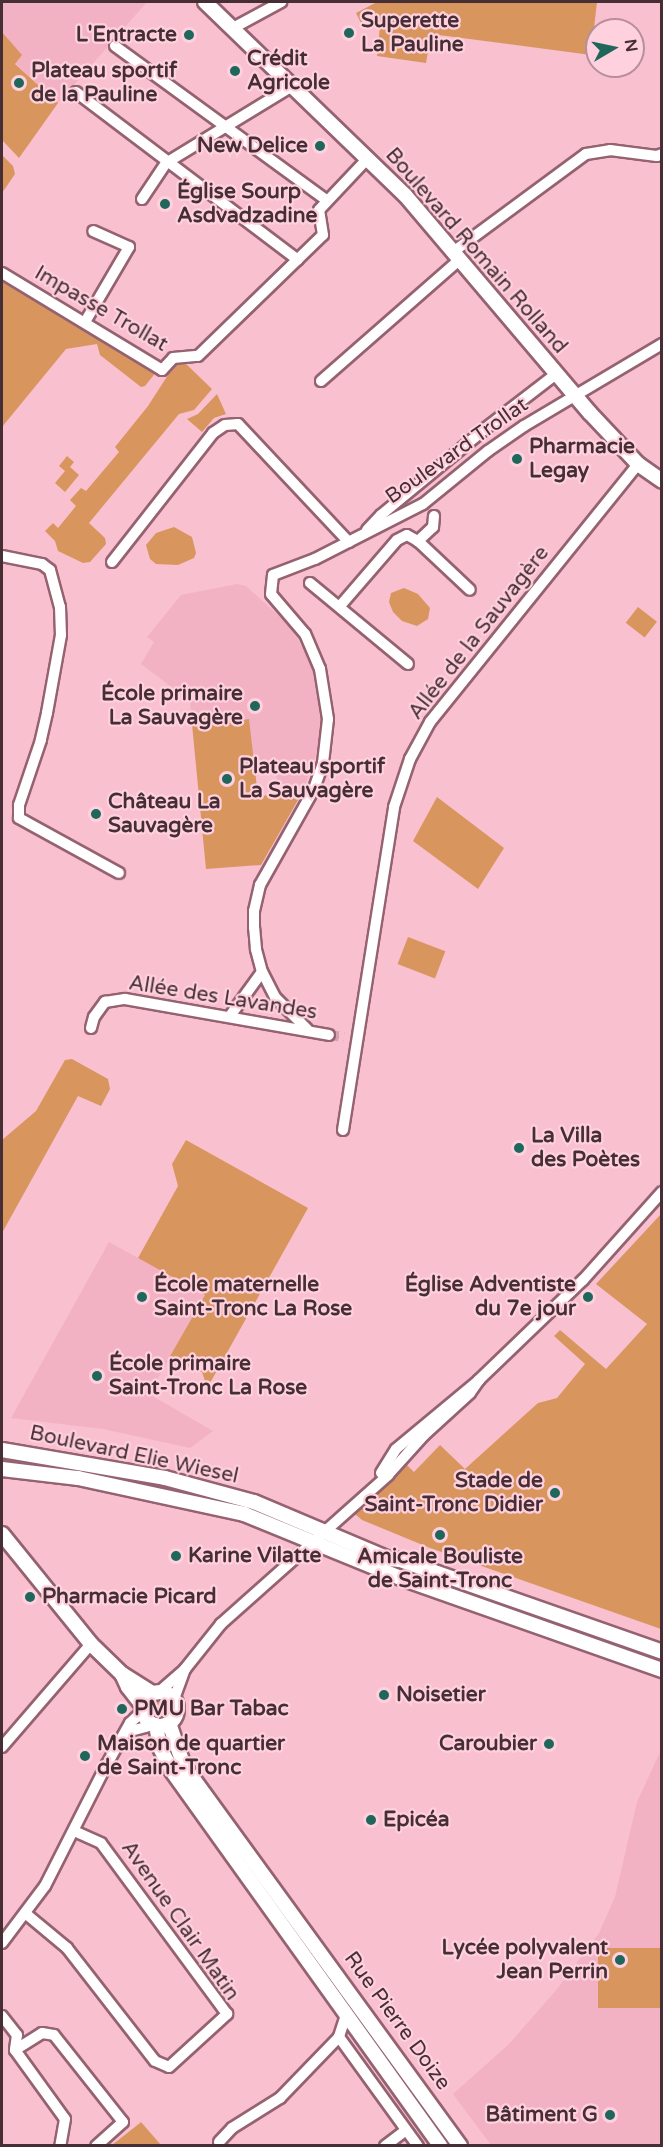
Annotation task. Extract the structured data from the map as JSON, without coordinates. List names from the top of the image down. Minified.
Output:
{"streets":{"street":["Boulevard Romain Rolland","Impasse Trollat","Boulevard Trollat","Allée de la Sauvagère","Allée des Lavandes","Boulevard Elie Wiesel","Avenue Clair Matin","Rue Pierre Doize"]},"crossings":[["Boulevard Romain Rolland","Boulevard Trollat"],["Boulevard Romain Rolland","Allée de la Sauvagère"],["Boulevard Trollat","Allée des Lavandes"],["Allée de la Sauvagère","Allée des Lavandes"]],"places":["Superette La Pauline","L'Entracte","Crédit Agricole","Plateau sportif de la Pauline","New Delice","Église Sourp Asdvadzadine","Pharmacie Legay","École primaire La Sauvagère","Plateau sportif La Sauvagère","Château La Sauvagère","La Villa des Poètes","École maternelle Saint-Tronc La Rose","Église Adventiste du 7e jour","École primaire Saint-Tronc La Rose","Stade de Saint-Tronc Didier","Amicale Bouliste de Saint-Tronc","Karine Vilatte","Pharmacie Picard","Noisetier","PMU Bar Tabac","Caroubier","Maison de quartier de Saint-Tronc","Epicéa","Lycée polyvalent Jean Perrin","Bâtiment G"],"north":"right"}
